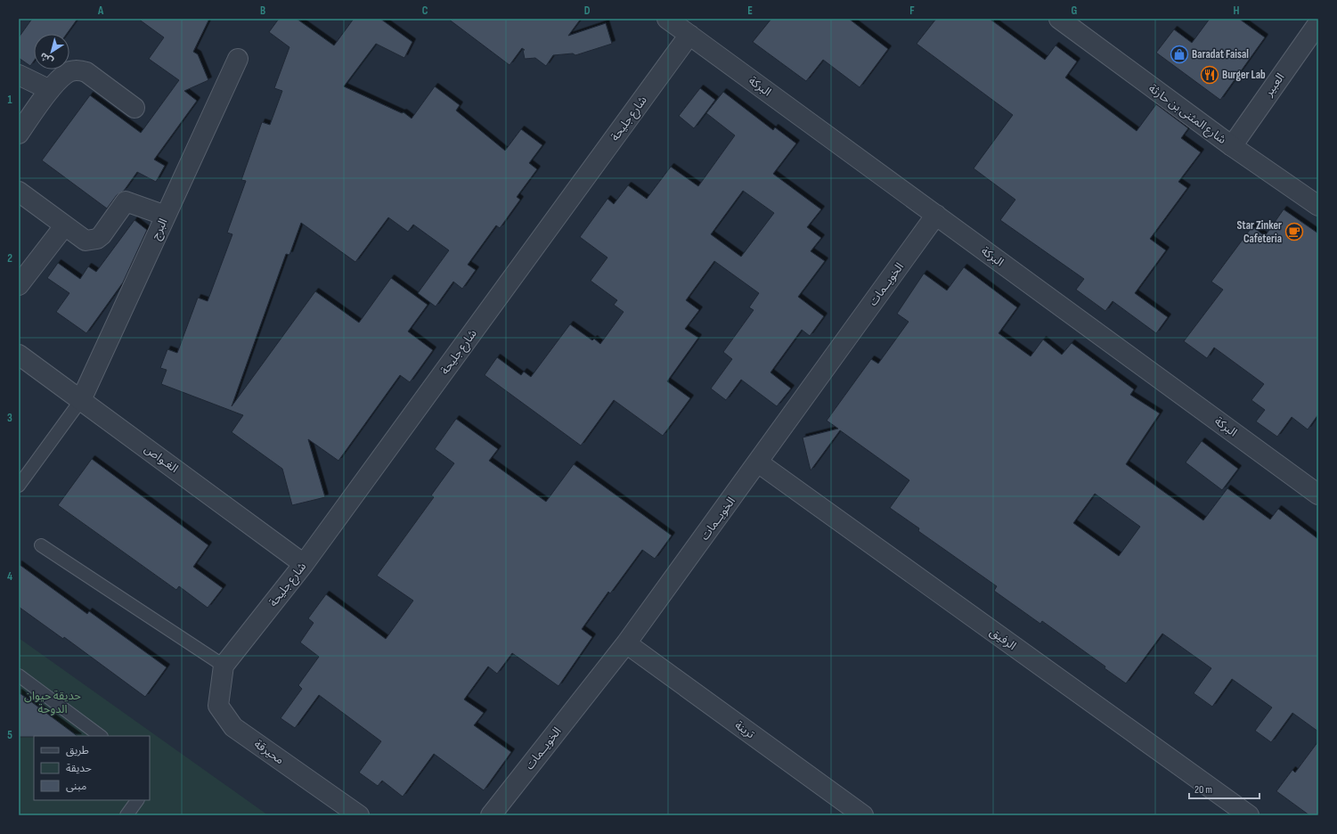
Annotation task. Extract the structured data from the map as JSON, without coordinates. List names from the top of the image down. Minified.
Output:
{"streets":{"street":["العبير","البركة","شارع المثنى بن حارثة","شارع جليحة","البرج","الخويــمات","الغـواص","الرفيق","ترينة","محيرقة"]},"crossings":[["العبير","شارع المثنى بن حارثة"],["البركة","شارع جليحة"],["البركة","الخويــمات"],["شارع جليحة","الغـواص"],["شارع جليحة","محيرقة"],["البرج","الغـواص"],["الخويــمات","الرفيق"],["الخويــمات","ترينة"]],"parks":["حديقة حيوان الدوحة"],"places":{"shop":["Baradat Faisal"],"restaurant":["Burger Lab"],"cafe":["Star Zinker Cafeteria"]},"legend":["طريق","حديقة","مبنى"],"scale_bar":"20 m","north":"bottom left","grid":{"columns":["A","B","C","D","E","F","G","H"],"rows":["1","2","3","4","5"]}}
